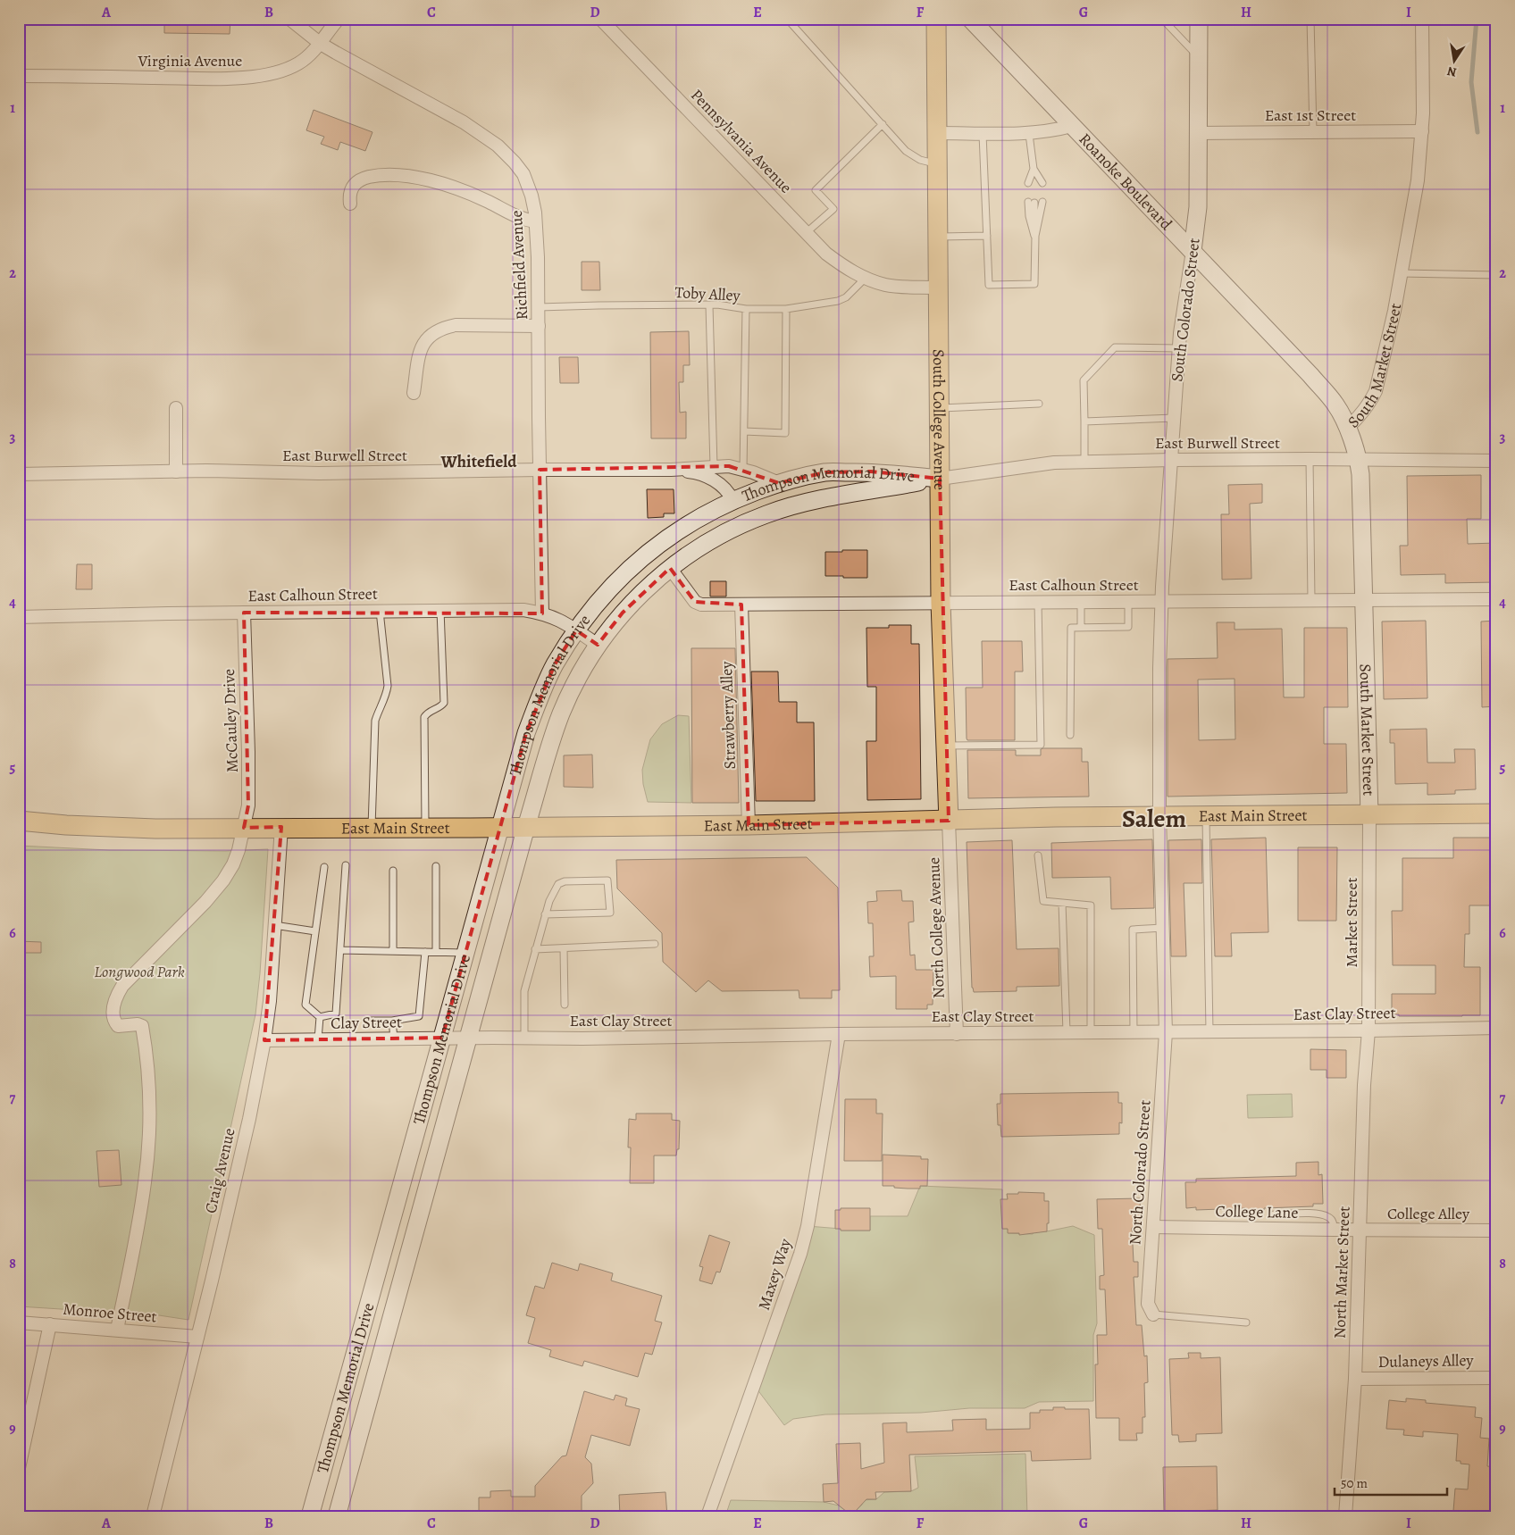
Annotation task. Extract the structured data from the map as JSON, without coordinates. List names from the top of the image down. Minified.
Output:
{"streets":{"main road":["Roanoke Boulevard","South Colorado Street","South Market Street","South College Avenue","Thompson Memorial Drive","East Main Street"],"street":["Virginia Avenue","East 1st Street","Pennsylvania Avenue","Richfield Avenue","East Burwell Street","East Calhoun Street","Strawberry Alley","McCauley Drive","Market Street","North College Avenue","East Clay Street","Clay Street","Craig Avenue","North Colorado Street","College Lane","College Alley","North Market Street","Maxey Way","Monroe Street","Dulaneys Alley"],"lane":["Toby Alley"]},"crossings":[["Virginia Avenue","Richfield Avenue"],["East 1st Street","South Colorado Street"],["East 1st Street","South Market Street"],["Pennsylvania Avenue","Toby Alley"],["Pennsylvania Avenue","South College Avenue"],["Roanoke Boulevard","South Colorado Street"],["Roanoke Boulevard","South Market Street"],["Richfield Avenue","Toby Alley"],["Richfield Avenue","East Burwell Street"],["Richfield Avenue","East Calhoun Street"],["South Colorado Street","East Burwell Street"],["South Colorado Street","East Calhoun Street"],["South Colorado Street","East Main Street"],["South Colorado Street","North Colorado Street"],["South Market Street","East Burwell Street"],["South Market Street","East Calhoun Street"],["South Market Street","East Main Street"],["South Market Street","Market Street"],["South College Avenue","East Burwell Street"],["South College Avenue","Thompson Memorial Drive"],["South College Avenue","East Calhoun Street"],["South College Avenue","East Main Street"],["South College Avenue","North College Avenue"],["East Burwell Street","Thompson Memorial Drive"],["Thompson Memorial Drive","East Calhoun Street"],["Thompson Memorial Drive","East Main Street"],["Thompson Memorial Drive","East Clay Street"],["Thompson Memorial Drive","Clay Street"],["East Calhoun Street","Strawberry Alley"],["East Calhoun Street","McCauley Drive"],["Strawberry Alley","East Main Street"],["McCauley Drive","East Main Street"],["McCauley Drive","Monroe Street"],["East Main Street","Market Street"],["East Main Street","North College Avenue"],["East Main Street","Craig Avenue"],["East Main Street","North Colorado Street"],["Market Street","East Clay Street"],["Market Street","North Market Street"],["North College Avenue","East Clay Street"],["East Clay Street","Clay Street"],["East Clay Street","North Colorado Street"],["East Clay Street","North Market Street"],["East Clay Street","Maxey Way"],["Clay Street","Craig Avenue"],["Craig Avenue","Monroe Street"],["North Colorado Street","College Lane"],["College Lane","College Alley"],["College Lane","North Market Street"],["College Alley","North Market Street"],["North Market Street","Dulaneys Alley"]],"districts":["Whitefield","Salem"],"parks":["Longwood Park"],"scale_bar":"50 m","north":"bottom","grid":{"columns":["A","B","C","D","E","F","G","H","I"],"rows":["1","2","3","4","5","6","7","8","9"]}}
